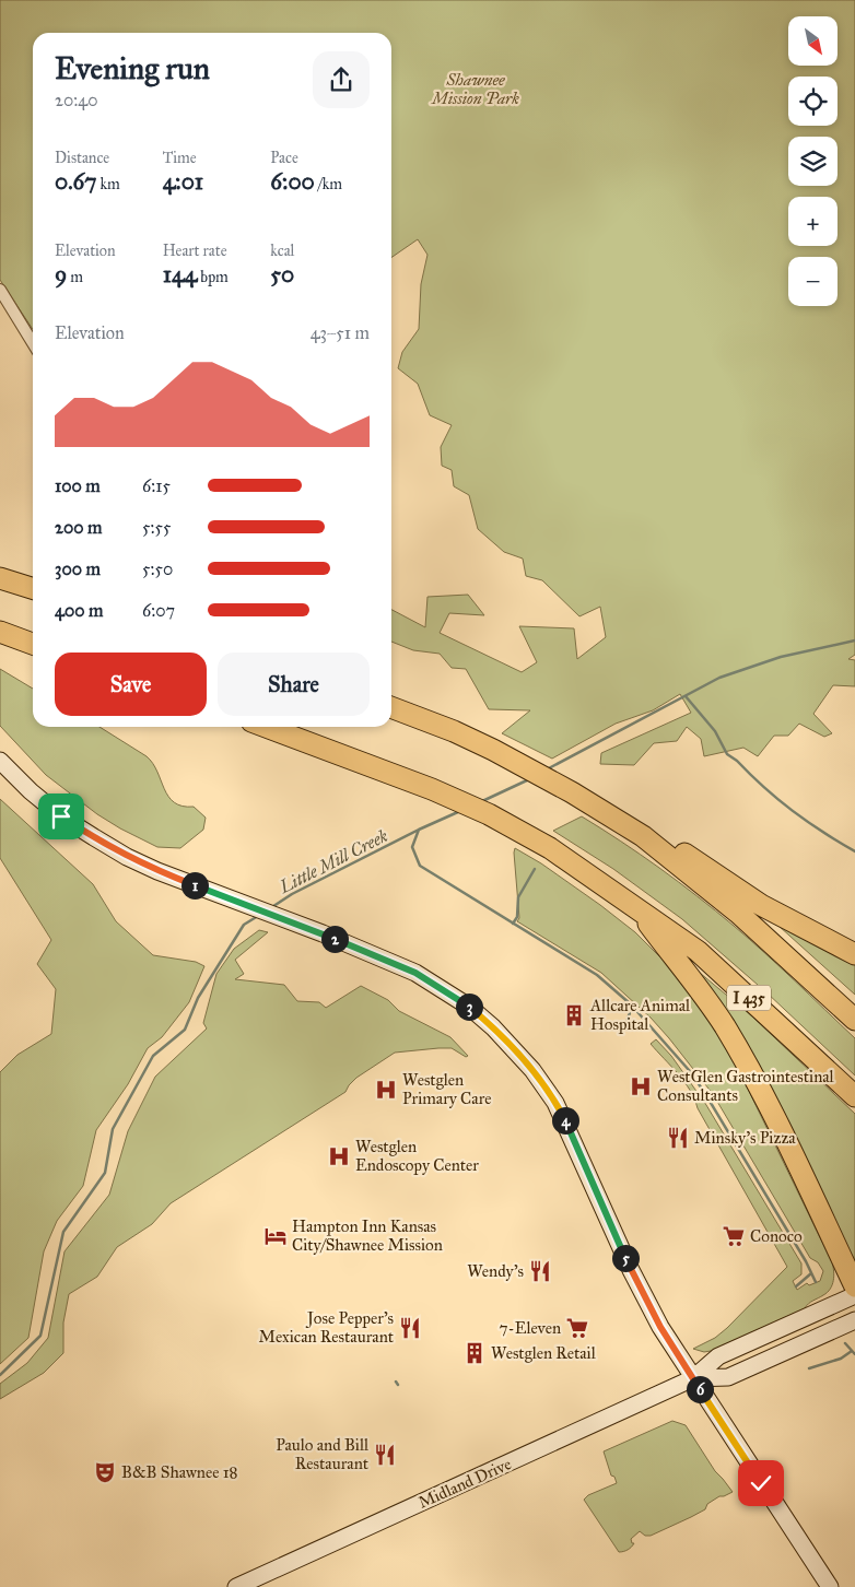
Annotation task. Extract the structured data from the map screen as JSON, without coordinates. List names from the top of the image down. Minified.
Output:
{"streets":{"highway":["I 435"],"main road":["Midland Drive"]},"water":["Little Mill Creek"],"parks":["Shawnee Mission Park"],"places":{"building":["Allcare Animal Hospital","Westglen Retail"],"hospital":["WestGlen Gastrointestinal Consultants","Westglen Primary Care","Westglen Endoscopy Center"],"restaurant":["Minsky's Pizza","Wendy's","Jose Pepper's Mexican Restaurant","Paulo and Bill Restaurant"],"hotel":["Hampton Inn Kansas City/Shawnee Mission"],"supermarket":["Conoco","7-Eleven"],"theatre":["B&B Shawnee 18"]},"north":"bottom right","page":{"map_buttons":["+","−"],"heading":["Evening run","20:40"],"stats":[["Distance","0.67 km"],["Time","4:01"],["Pace","6:00 /km"],["Elevation","9 m"],["Heart rate","144 bpm"],["kcal","50"]],"chart":["Elevation","43–51 m"],"list":[{"name":"100 m","note":"6:15"},{"name":"200 m","note":"5:55"},{"name":"300 m","note":"5:50"},{"name":"400 m","note":"6:07"}],"buttons":["Save","Share"],"pins":["1","2","3","4","5","6"]}}
